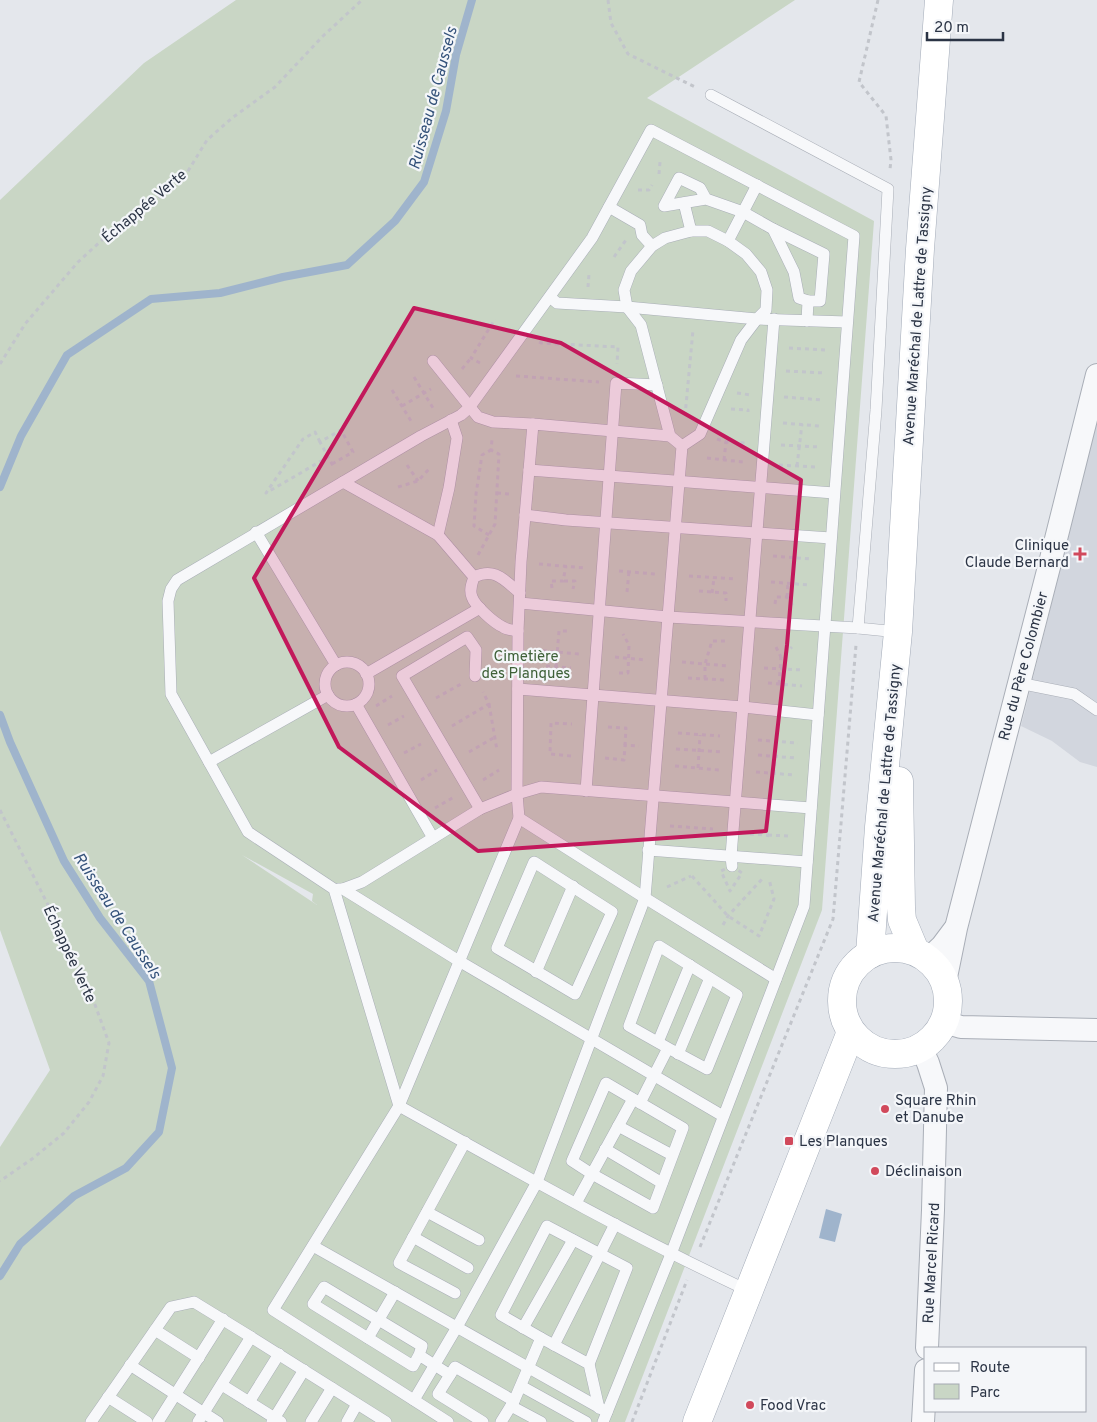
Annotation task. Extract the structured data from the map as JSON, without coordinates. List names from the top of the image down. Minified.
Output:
{"streets":{"main road":["Avenue Maréchal de Lattre de Tassigny"],"street":["Rue du Père Colombier","Rue Marcel Ricard"],"path":["Échappée Verte"]},"crossings":[["Avenue Maréchal de Lattre de Tassigny","Rue du Père Colombier"],["Avenue Maréchal de Lattre de Tassigny","Rue Marcel Ricard"],["Rue du Père Colombier","Rue Marcel Ricard"]],"water":["Ruisseau de Caussels"],"parks":["Cimetière des Planques"],"places":{"health":["Clinique Claude Bernard"],"other":["Square Rhin et Danube","Déclinaison","Food Vrac"],"transit":["Les Planques"]},"legend":["Route","Parc"],"scale_bar":"20 m"}
